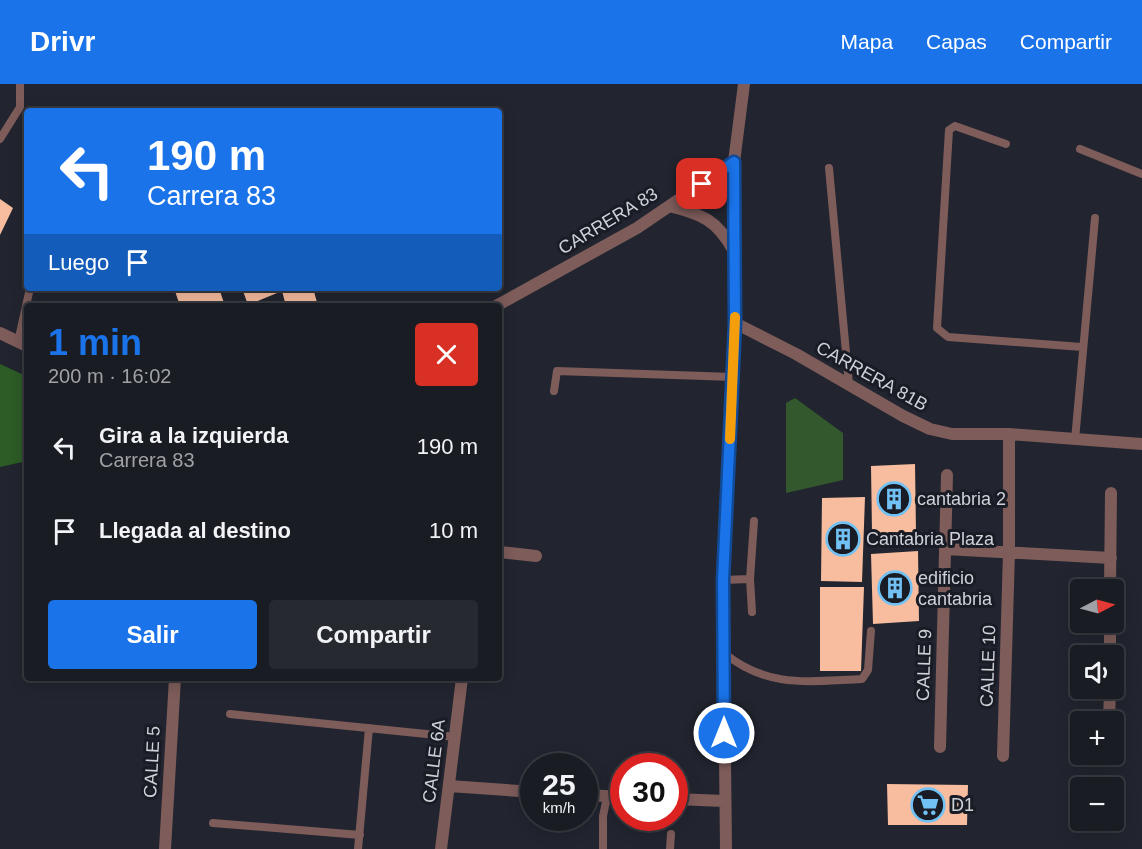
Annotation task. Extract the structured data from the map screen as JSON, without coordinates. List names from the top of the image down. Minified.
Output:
{"streets":{"street":["CARRERA 83","CARRERA 81B","CALLE 9","CALLE 10","CALLE 6A","CALLE 5"]},"crossings":[["CARRERA 81B","CALLE 10"]],"places":{"building":["cantabria 2","Cantabria Plaza","edificio cantabria"],"supermarket":["D1"]},"north":"right","page":{"header":"Drivr","nav":["Mapa","Capas","Compartir"],"turn":["190 m","Carrera 83"],"then":"Luego","heading":["1 min","200 m · 16:02"],"list":[{"name":"Gira a la izquierda","note":"Carrera 83","value":"190 m"},{"name":"Llegada al destino","value":"10 m"}],"map_buttons":["+","−"],"buttons":["Salir","Compartir"],"speed":"25 km/h","limit":"30"}}
